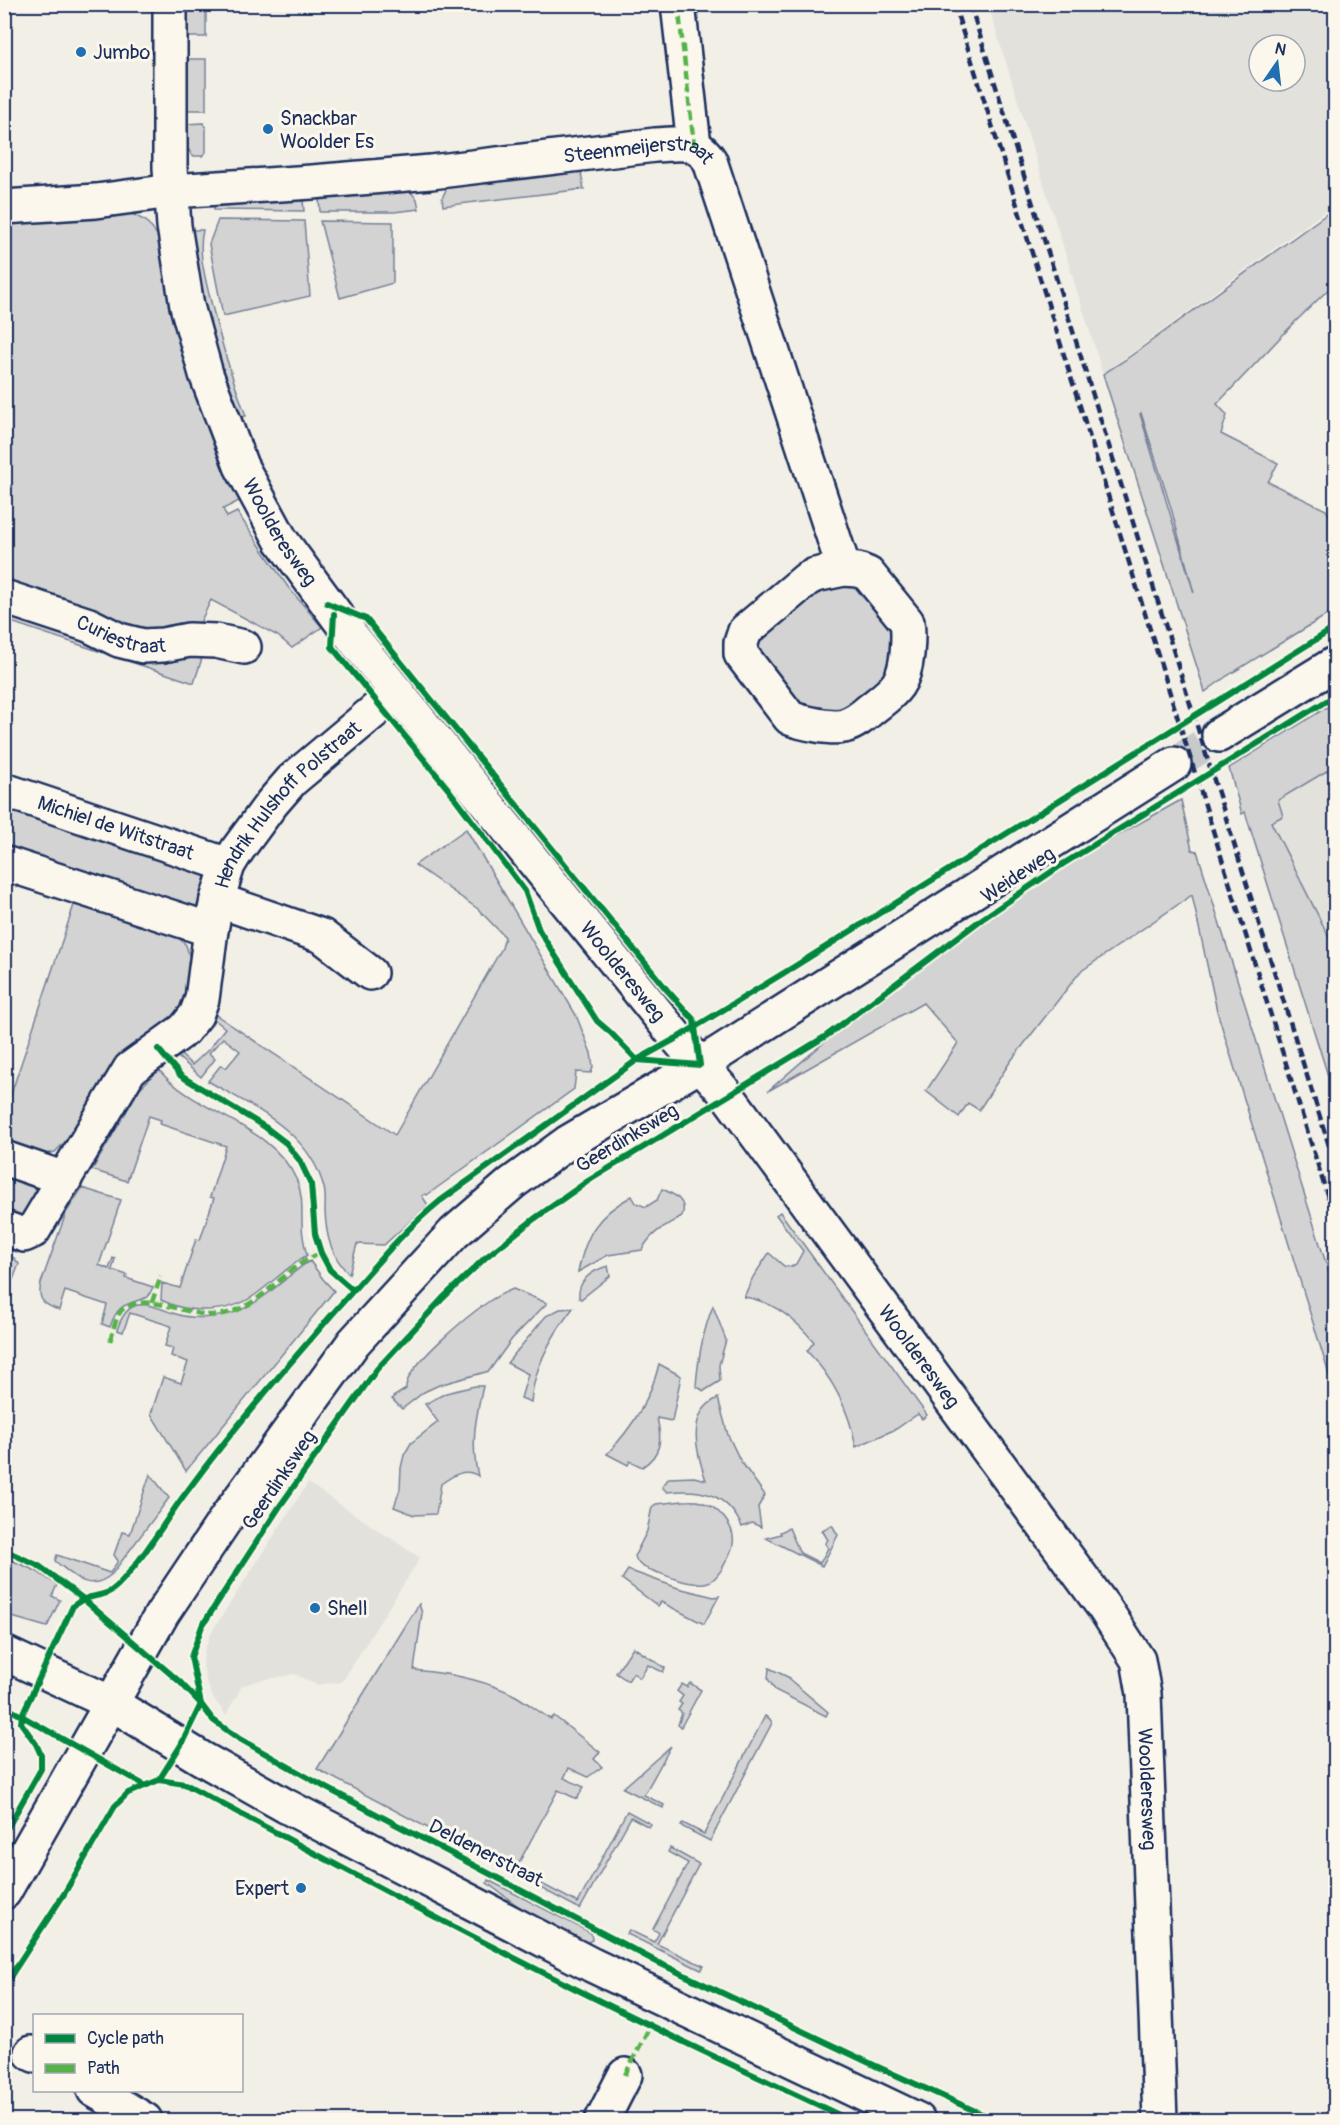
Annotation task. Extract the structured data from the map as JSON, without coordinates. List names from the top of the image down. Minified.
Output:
{"streets":{"street":["Steenmeijerstraat","Woolderesweg","Curiestraat","Hendrik Hulshoff Polstraat","Michiel de Witstraat","Weideweg","Geerdinksweg"],"cycle path":["Deldenerstraat"]},"crossings":[["Steenmeijerstraat","Woolderesweg"],["Woolderesweg","Hendrik Hulshoff Polstraat"],["Woolderesweg","Weideweg"],["Woolderesweg","Geerdinksweg"],["Hendrik Hulshoff Polstraat","Michiel de Witstraat"],["Weideweg","Geerdinksweg"]],"places":["Jumbo","Snackbar Woolder Es","Shell","Expert"],"legend":["Cycle path","Path"],"north":"top"}
